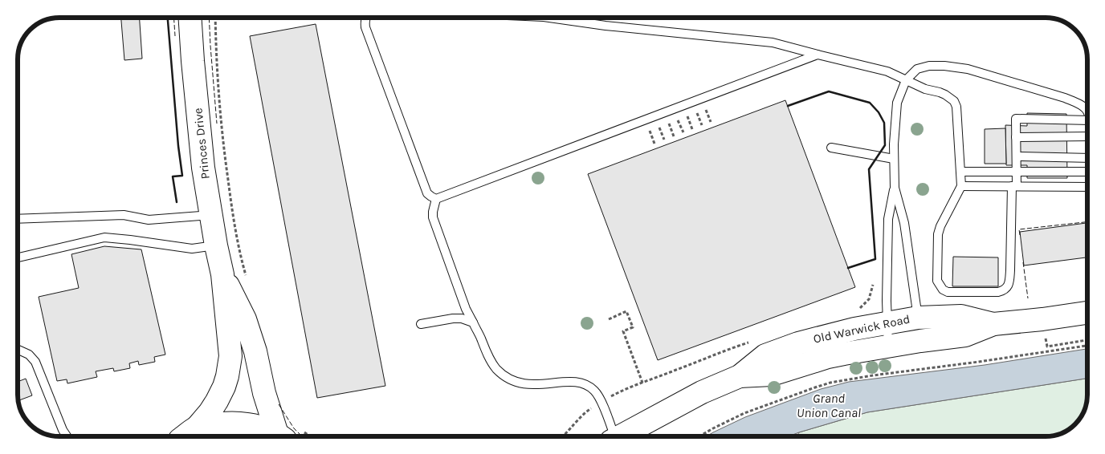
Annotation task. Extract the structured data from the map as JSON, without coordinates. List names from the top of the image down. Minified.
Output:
{"streets":{"main road":["Princes Drive","Old Warwick Road"]},"water":["Grand Union Canal"]}
